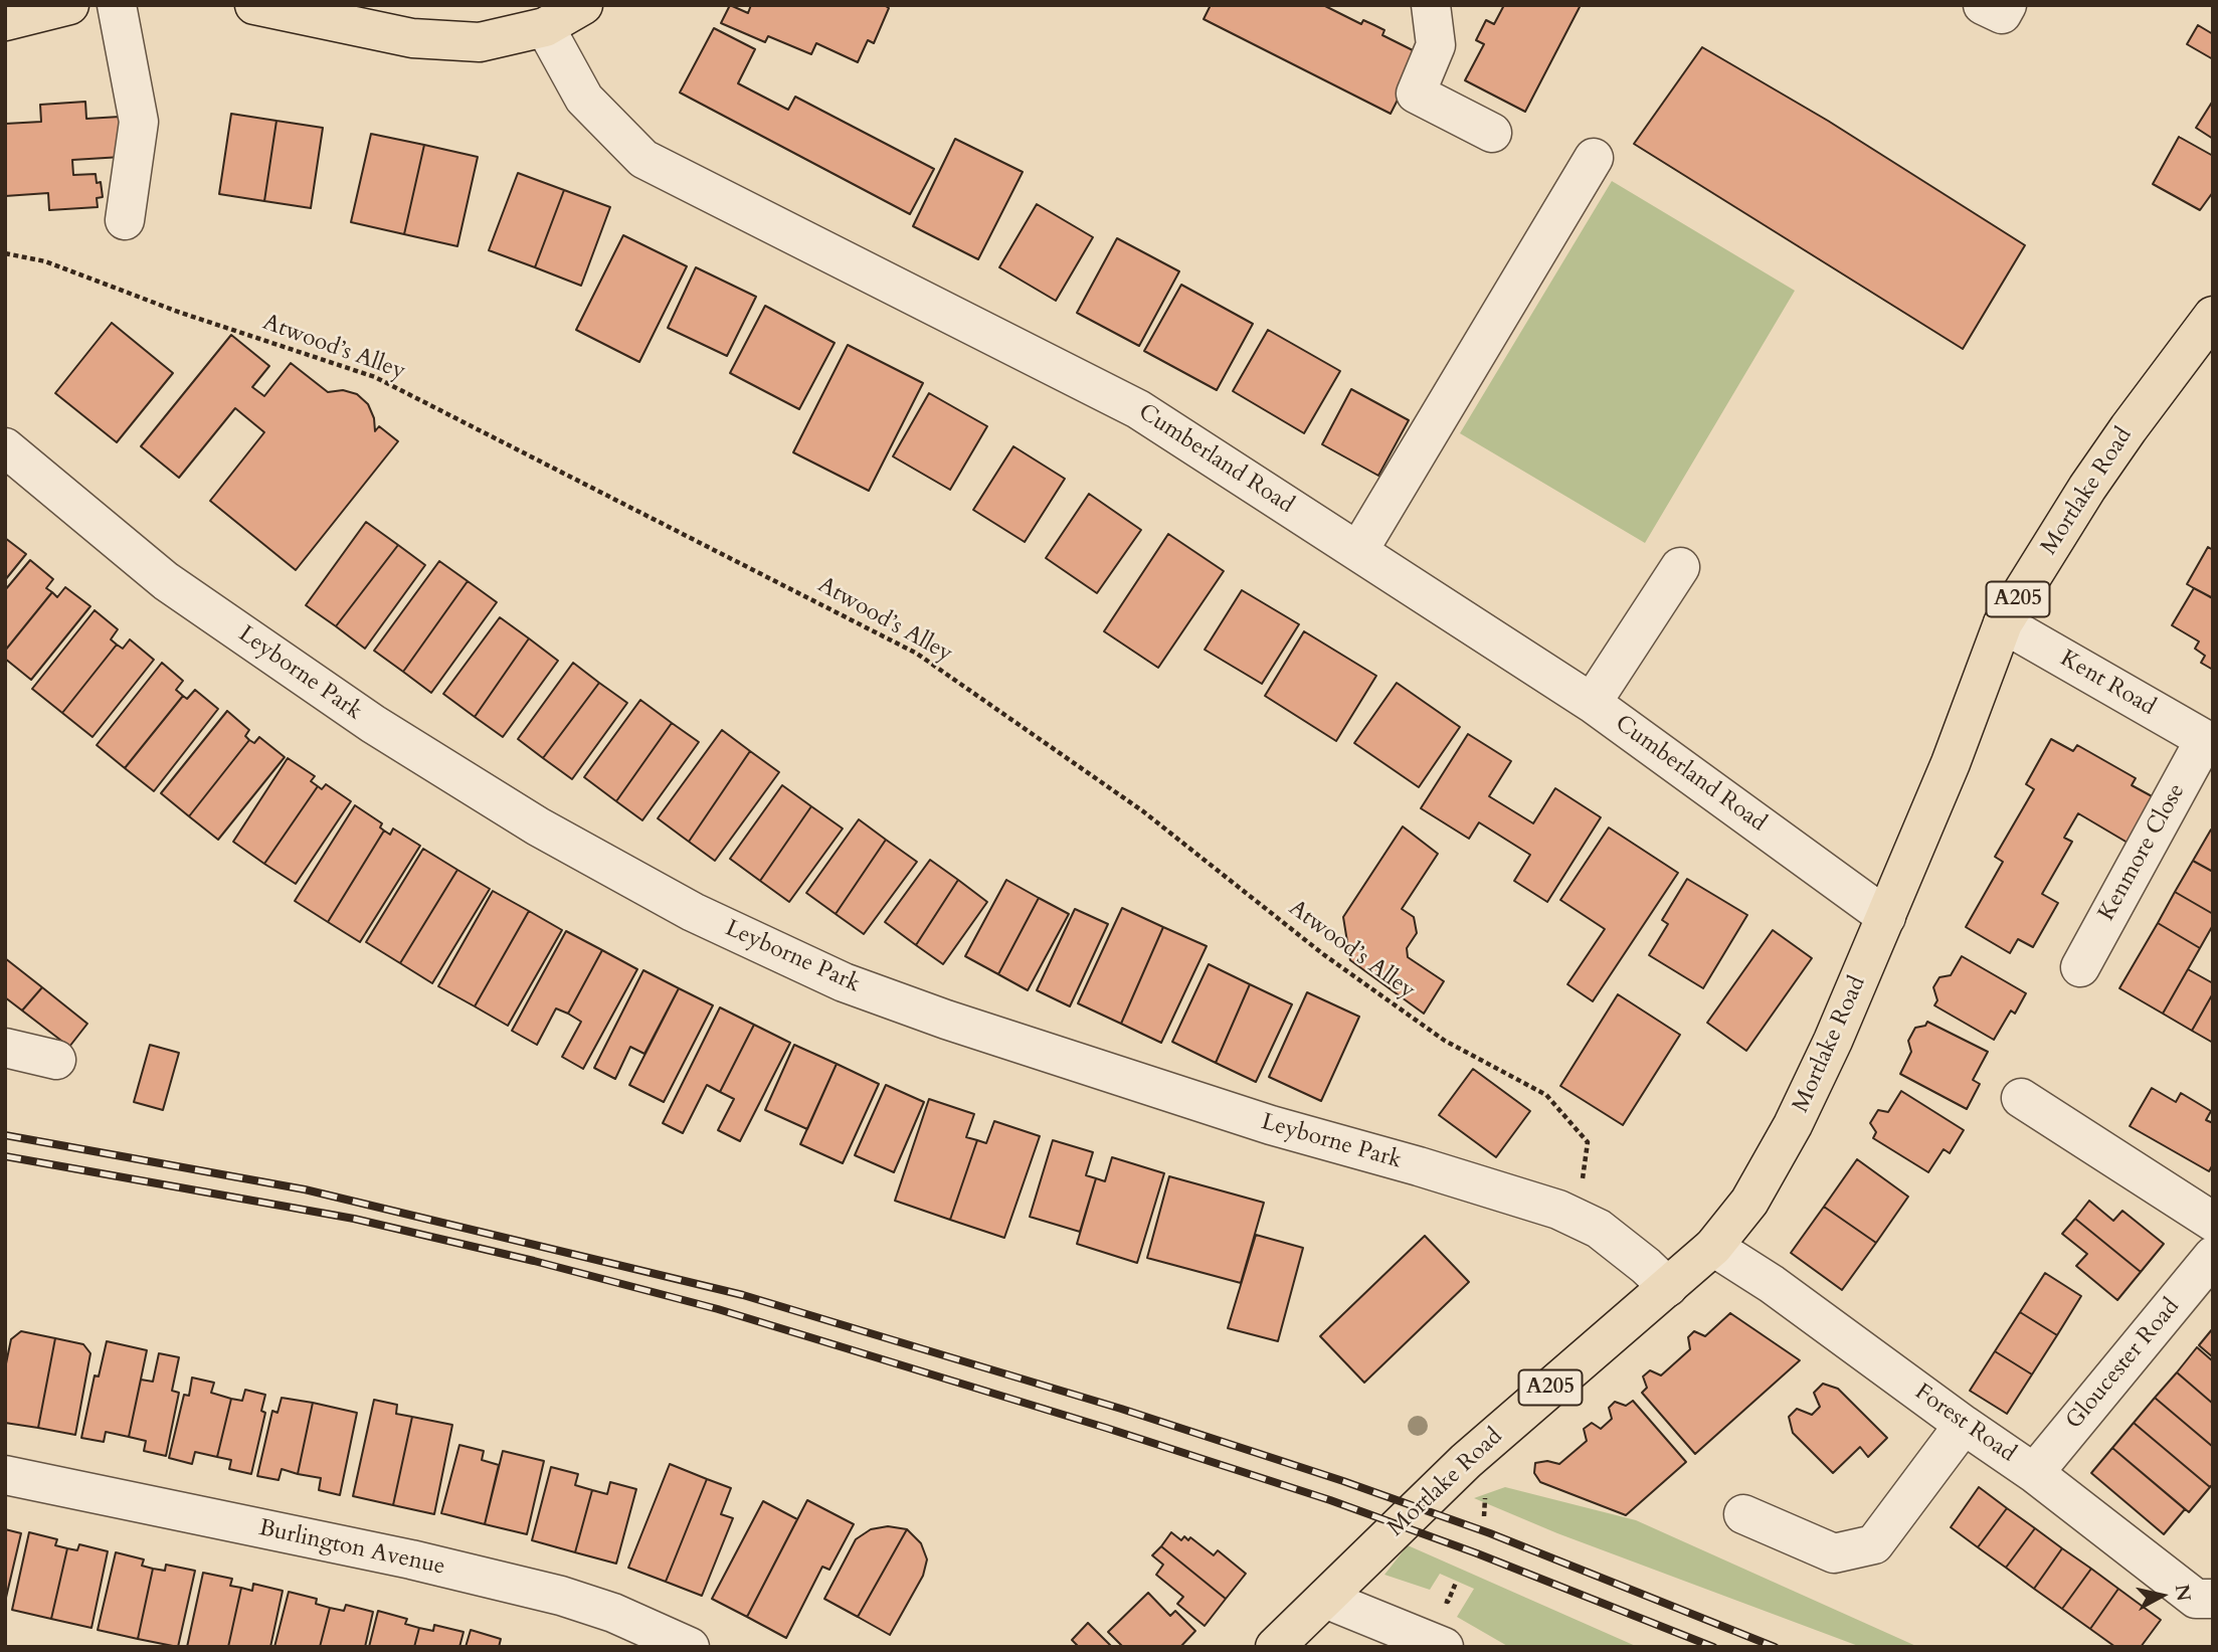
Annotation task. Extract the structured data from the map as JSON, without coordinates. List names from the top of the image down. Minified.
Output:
{"streets":{"main road":["Mortlake Road","A205"],"street":["Cumberland Road","Leyborne Park","Kent Road","Kenmore Close","Gloucester Road","Forest Road","Burlington Avenue"],"path":["Atwood’s Alley"]},"crossings":[["Atwood’s Alley","Leyborne Park"],["Cumberland Road","Mortlake Road"],["Mortlake Road","Leyborne Park"],["Mortlake Road","Kent Road"],["Mortlake Road","Forest Road"],["Kent Road","Kenmore Close"],["Gloucester Road","Forest Road"]],"north":"right"}
